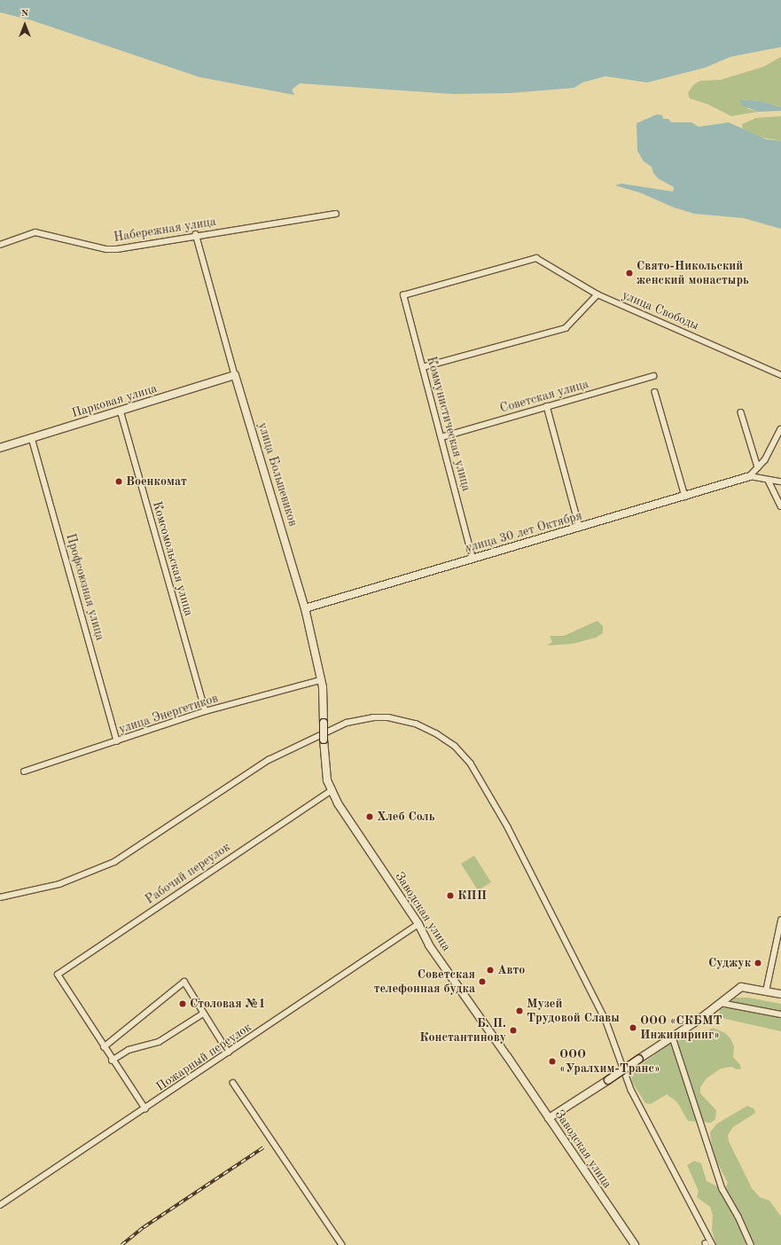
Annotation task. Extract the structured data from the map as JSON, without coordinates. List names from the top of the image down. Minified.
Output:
{"streets":{"street":["Набережная улица","улица Свободы","Советская улица","Парковая улица","Коммунистическая улица","улица Большевиков","улица 30 лет Октября","Комсомольская улица","Профсоюзная улица","улица Энергетиков","Рабочий переулок","Заводская улица","Пожарный переулок"]},"crossings":[["Набережная улица","улица Большевиков"],["улица Свободы","Коммунистическая улица"],["Советская улица","Коммунистическая улица"],["Парковая улица","улица Большевиков"],["Парковая улица","Комсомольская улица"],["Парковая улица","Профсоюзная улица"],["Коммунистическая улица","улица 30 лет Октября"],["улица Большевиков","улица 30 лет Октября"],["улица Большевиков","улица Энергетиков"],["улица Большевиков","Заводская улица"],["Комсомольская улица","улица Энергетиков"],["Профсоюзная улица","улица Энергетиков"],["Рабочий переулок","Заводская улица"],["Заводская улица","Пожарный переулок"]],"places":["Свято-Никольский женский монастырь","Военкомат","Хлеб Соль","КПП","Суджук","Авто","Советская телефонная будка","Столовая №1","Музей Трудовой Славы","ООО «СКБМТ Инжиниринг»","Б. П. Константинову","ООО «Уралхим-Транс»"],"north":"top"}
